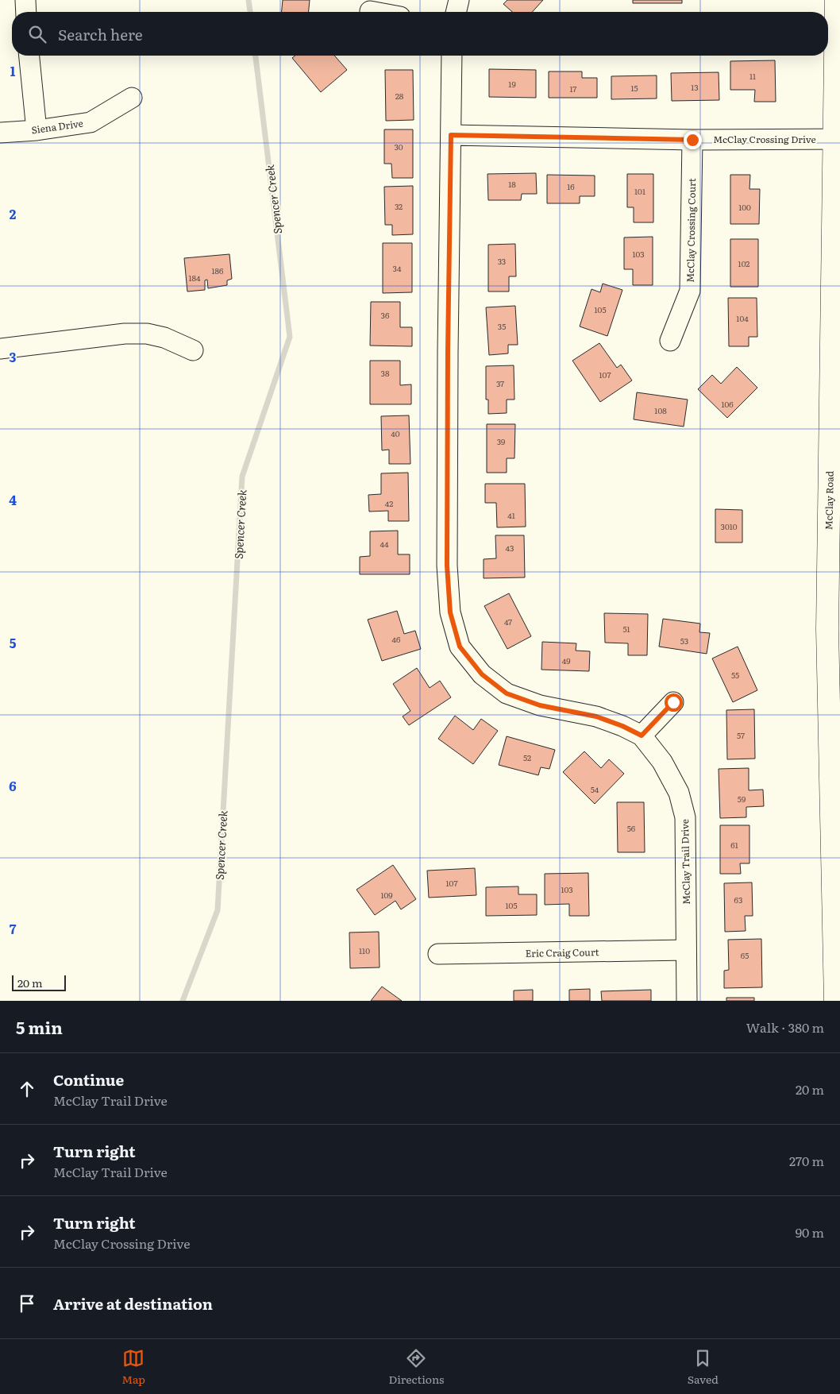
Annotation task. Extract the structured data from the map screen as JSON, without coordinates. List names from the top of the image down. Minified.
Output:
{"streets":{"main road":["McClay Road"],"street":["Siena Drive","McClay Crossing Drive","McClay Crossing Court","McClay Trail Drive","Eric Craig Court"]},"crossings":[["McClay Crossing Drive","McClay Crossing Court"],["McClay Crossing Drive","McClay Road"],["McClay Crossing Drive","McClay Trail Drive"],["McClay Trail Drive","Eric Craig Court"]],"water":["Spencer Creek"],"house_numbers":["11","19","13","15","17","28","30","18","16","101","32","100","103","33","102","34","186","184","105","36","104","35","38","107","37","106","108","40","39","42","41","3010","44","43","47","51","46","53","49","55","57","52","54","59","56","61","107","103","109","63","105","110","65"],"scale_bar":"20 m","page":{"search":"Search here","scale":"20 m","heading":["5 min","Walk · 380 m"],"list":[["Continue","McClay Trail Drive","20 m"],["Turn right","McClay Trail Drive","270 m"],["Turn right","McClay Crossing Drive","90 m"],"Arrive at destination"],"nav":["Map","Directions","Saved"]},"grid":{"rows":["1","2","3","4","5","6","7"]}}
